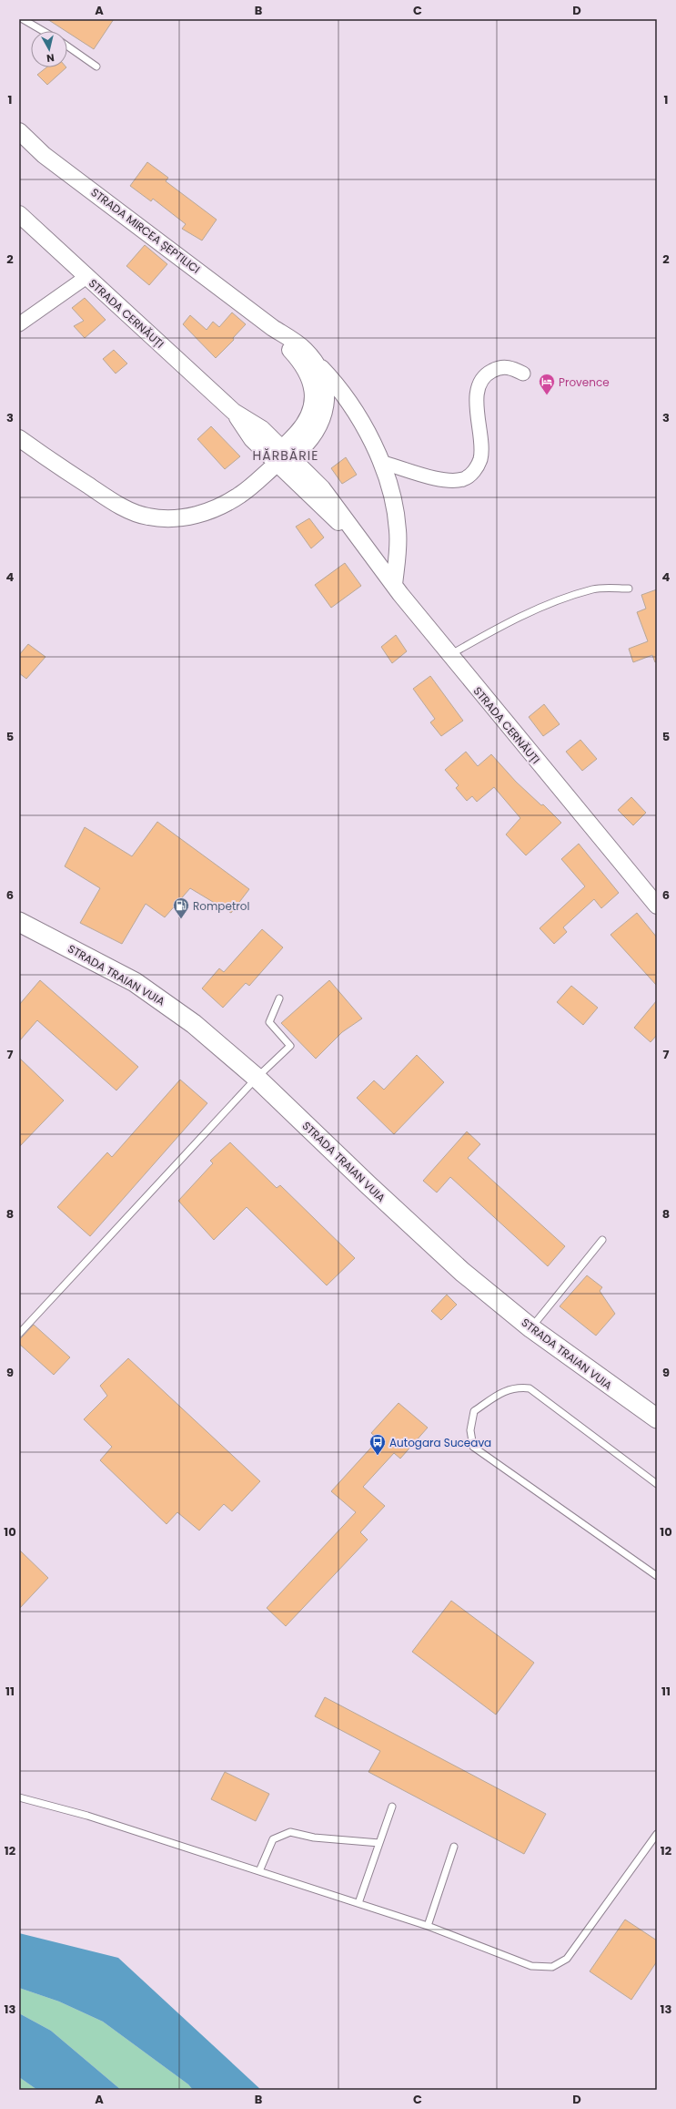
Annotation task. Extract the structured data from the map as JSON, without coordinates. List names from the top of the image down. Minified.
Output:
{"streets":{"main road":["STRADA TRAIAN VUIA"],"street":["STRADA MIRCEA ȘEPTILICI","STRADA CERNĂUȚI"]},"crossings":[["STRADA MIRCEA ȘEPTILICI","STRADA CERNĂUȚI"]],"districts":["HĂRBĂRIE"],"places":{"hotel":["Provence"],"fuel station":["Rompetrol"],"bus stop":["Autogara Suceava"]},"north":"bottom","grid":{"columns":["A","B","C","D"],"rows":["1","2","3","4","5","6","7","8","9","10","11","12","13"]}}
